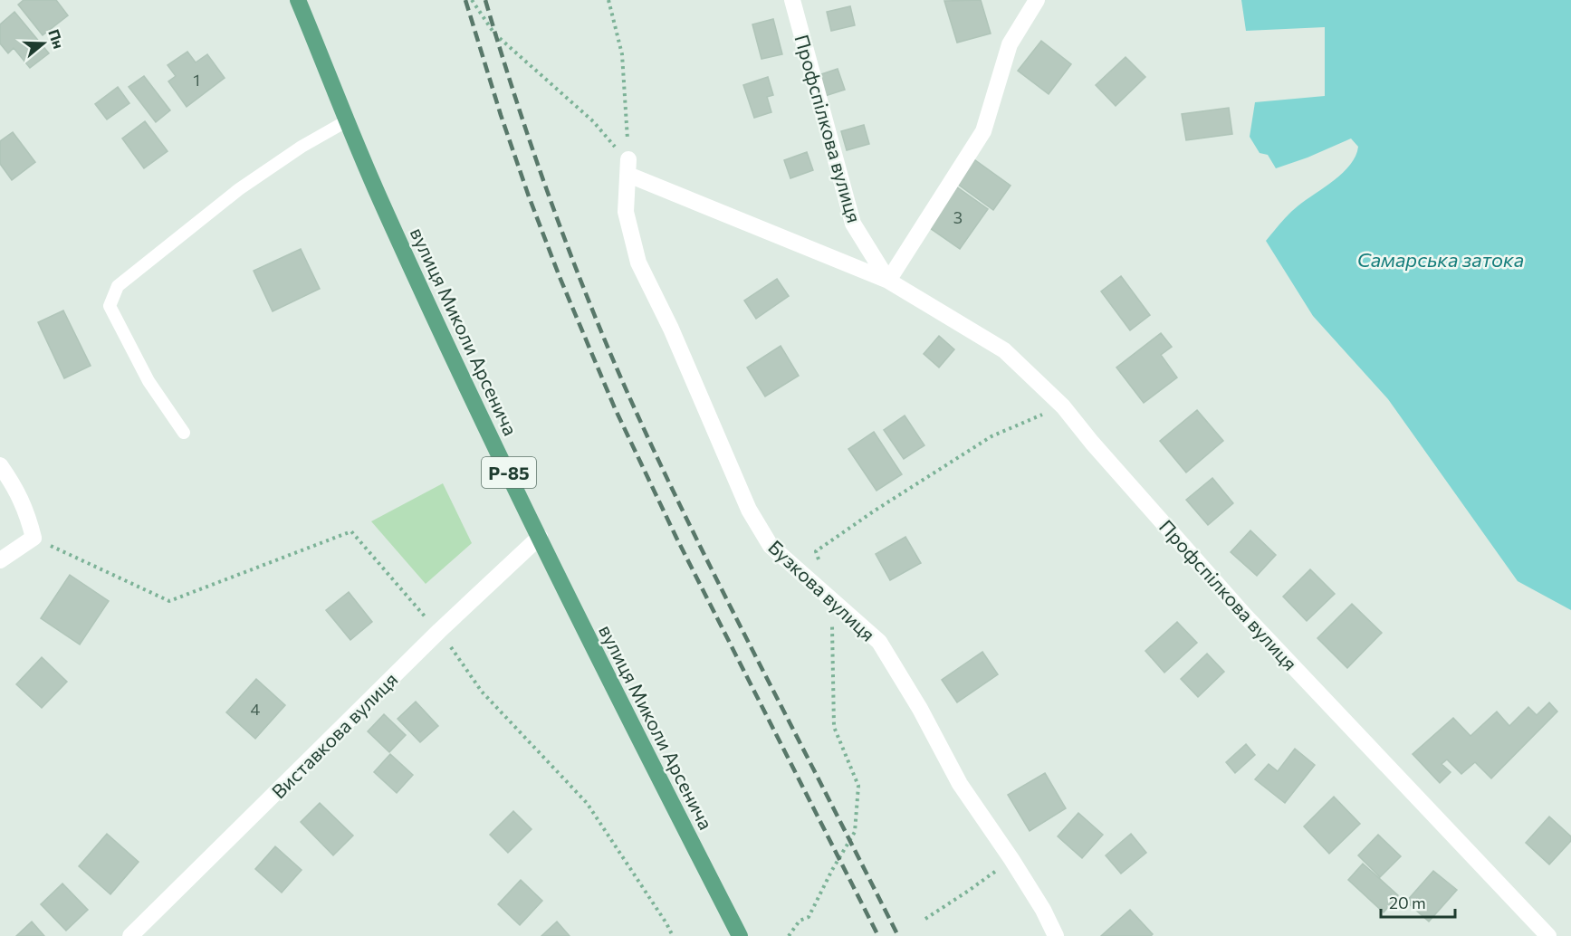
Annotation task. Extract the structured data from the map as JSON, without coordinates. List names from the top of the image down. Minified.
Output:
{"streets":{"main road":["вулиця Миколи Арсенича","Р-85"],"street":["Профспілкова вулиця","Бузкова вулиця","Виставкова вулиця"]},"crossings":[["Профспілкова вулиця","Бузкова вулиця"],["вулиця Миколи Арсенича","Виставкова вулиця"]],"water":["Самарська затока"],"house_numbers":["1","3","4"],"scale_bar":"20 m","north":"right"}
